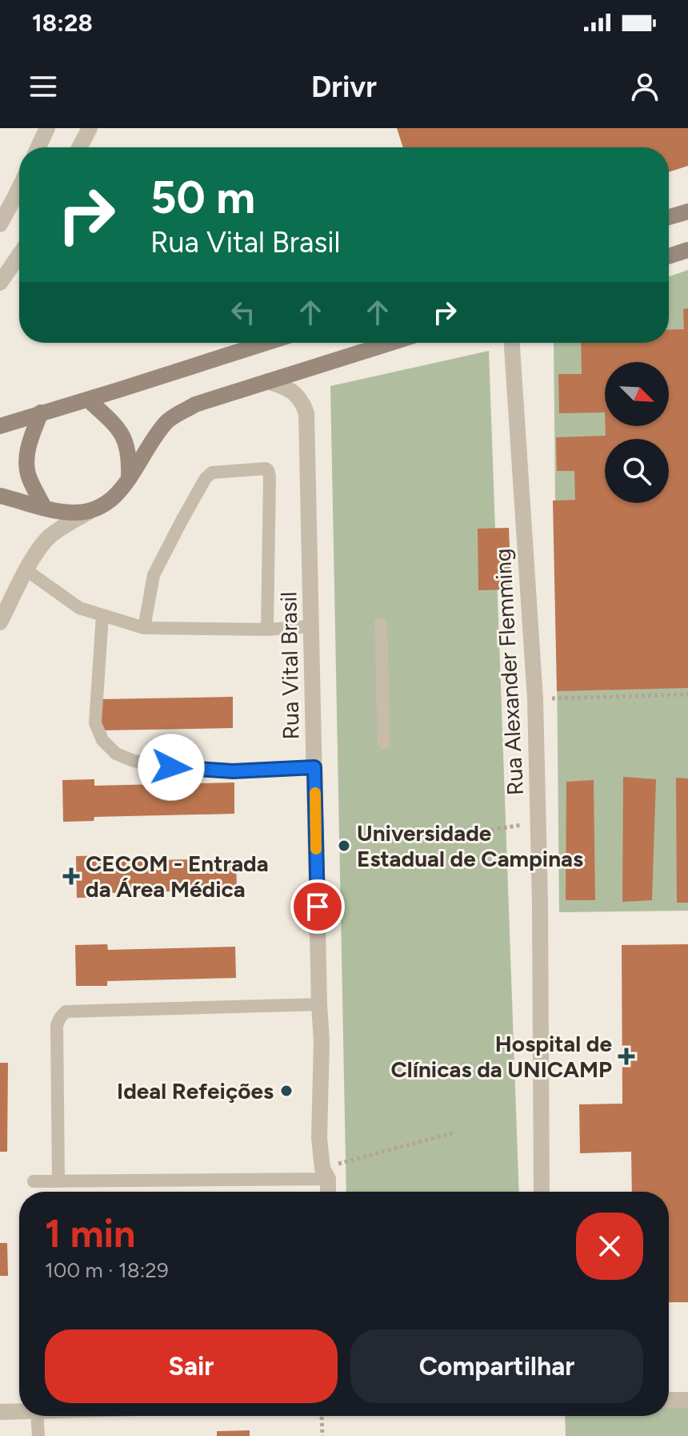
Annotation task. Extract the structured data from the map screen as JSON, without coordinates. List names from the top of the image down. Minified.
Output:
{"streets":{"street":["Rua Vital Brasil","Rua Alexander Flemming"]},"places":{"other":["Universidade Estadual de Campinas","Ideal Refeições"],"health":["CECOM - Entrada da Área Médica","Hospital de Clínicas da UNICAMP"]},"north":"bottom right","page":{"status":"18:28","header":"Drivr","turn":["50 m","Rua Vital Brasil"],"heading":["1 min","100 m · 18:29"],"buttons":["Sair","Compartilhar"]}}
